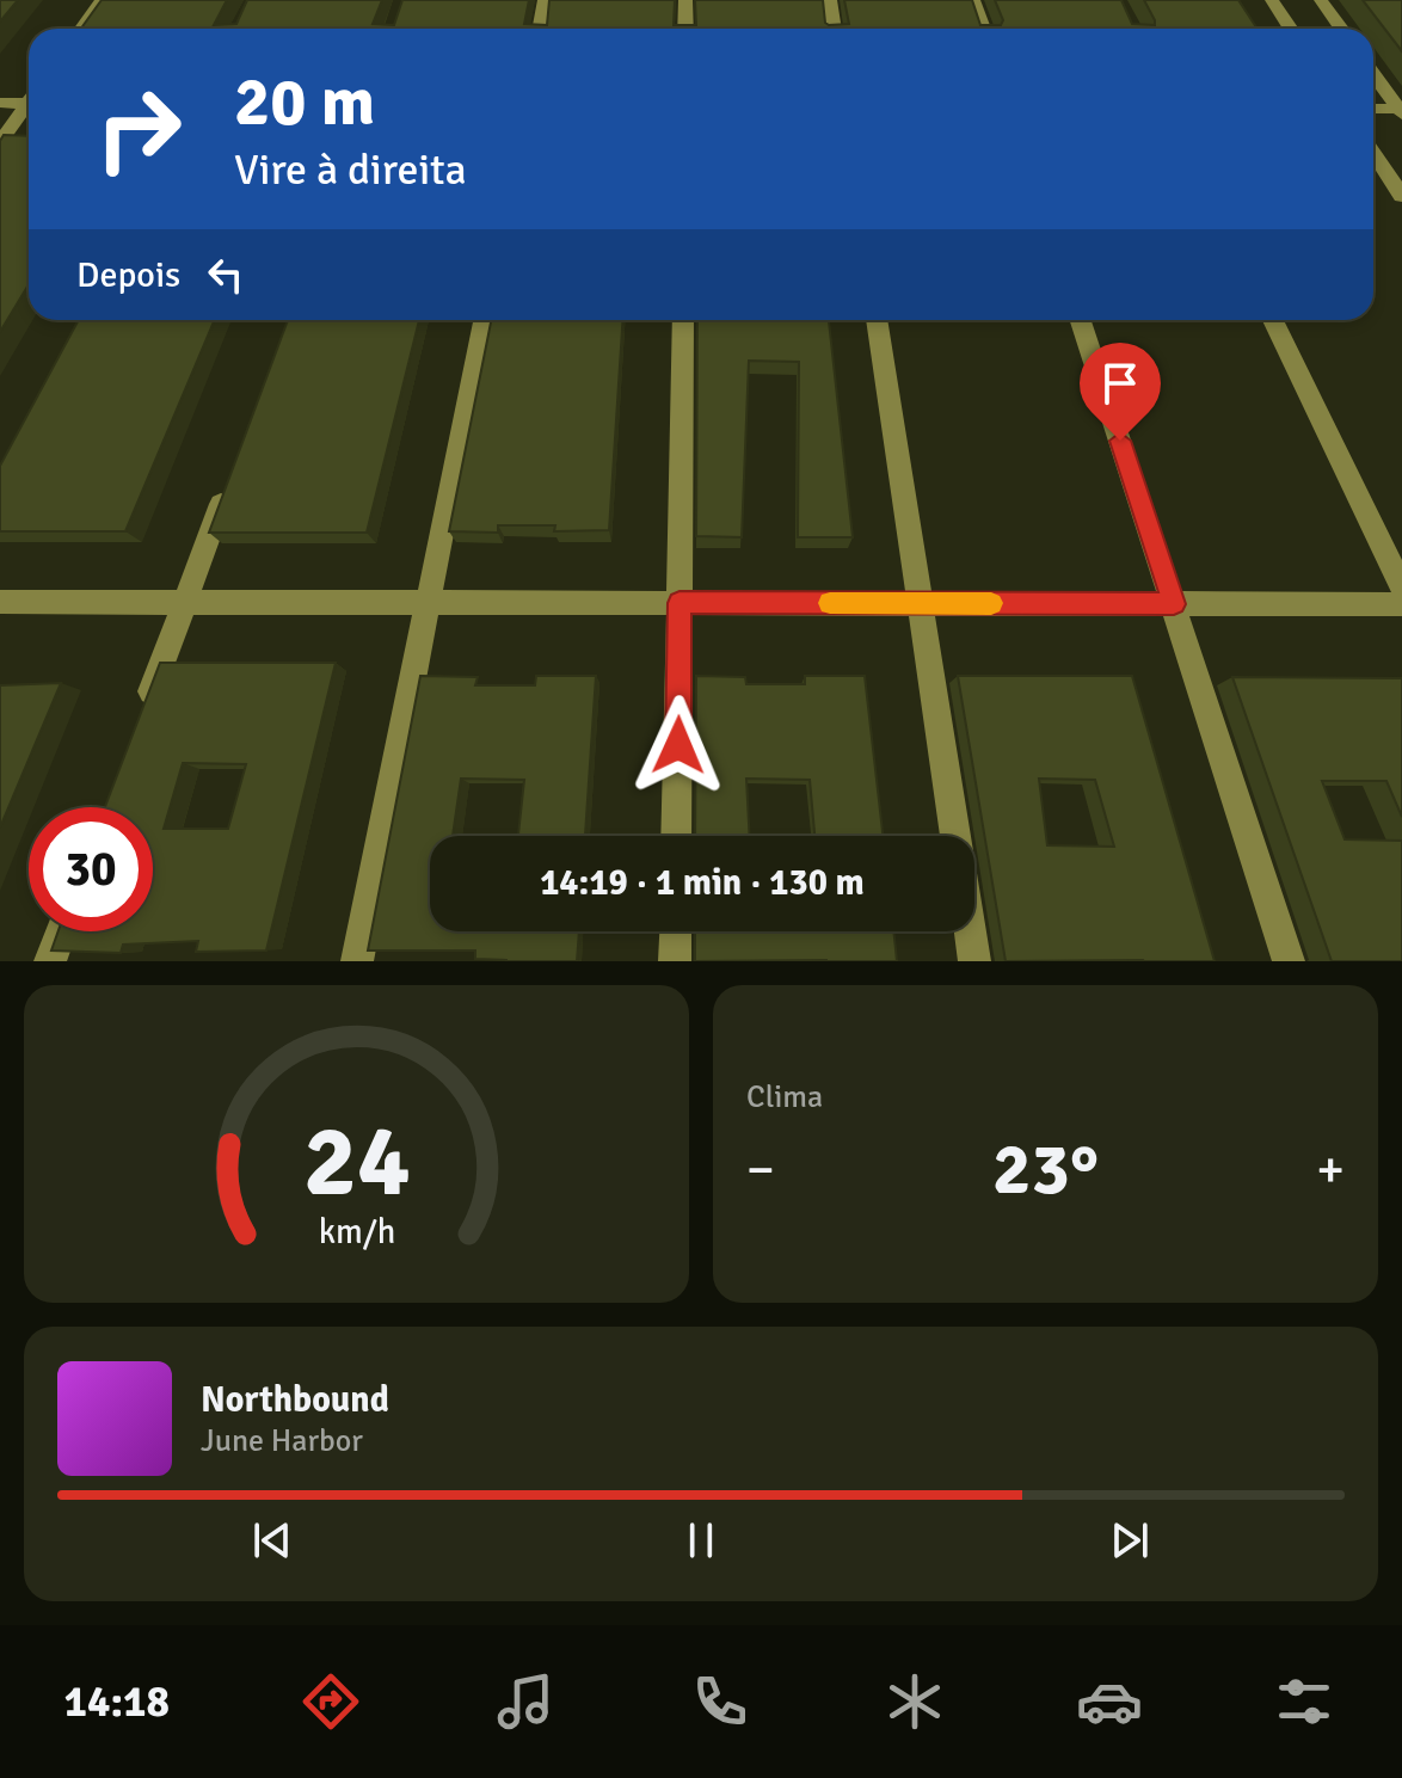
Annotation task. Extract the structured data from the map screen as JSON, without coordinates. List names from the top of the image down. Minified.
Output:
{"page":{"turn":["20 m","Vire à direita"],"then":"Depois","limit":"30","trip":"14:19 · 1 min · 130 m","tile":"Clima","heat":["−","23°","+"],"song":["Northbound","June Harbor"],"tabs":"14:18","gauge":["24","km/h"]}}
